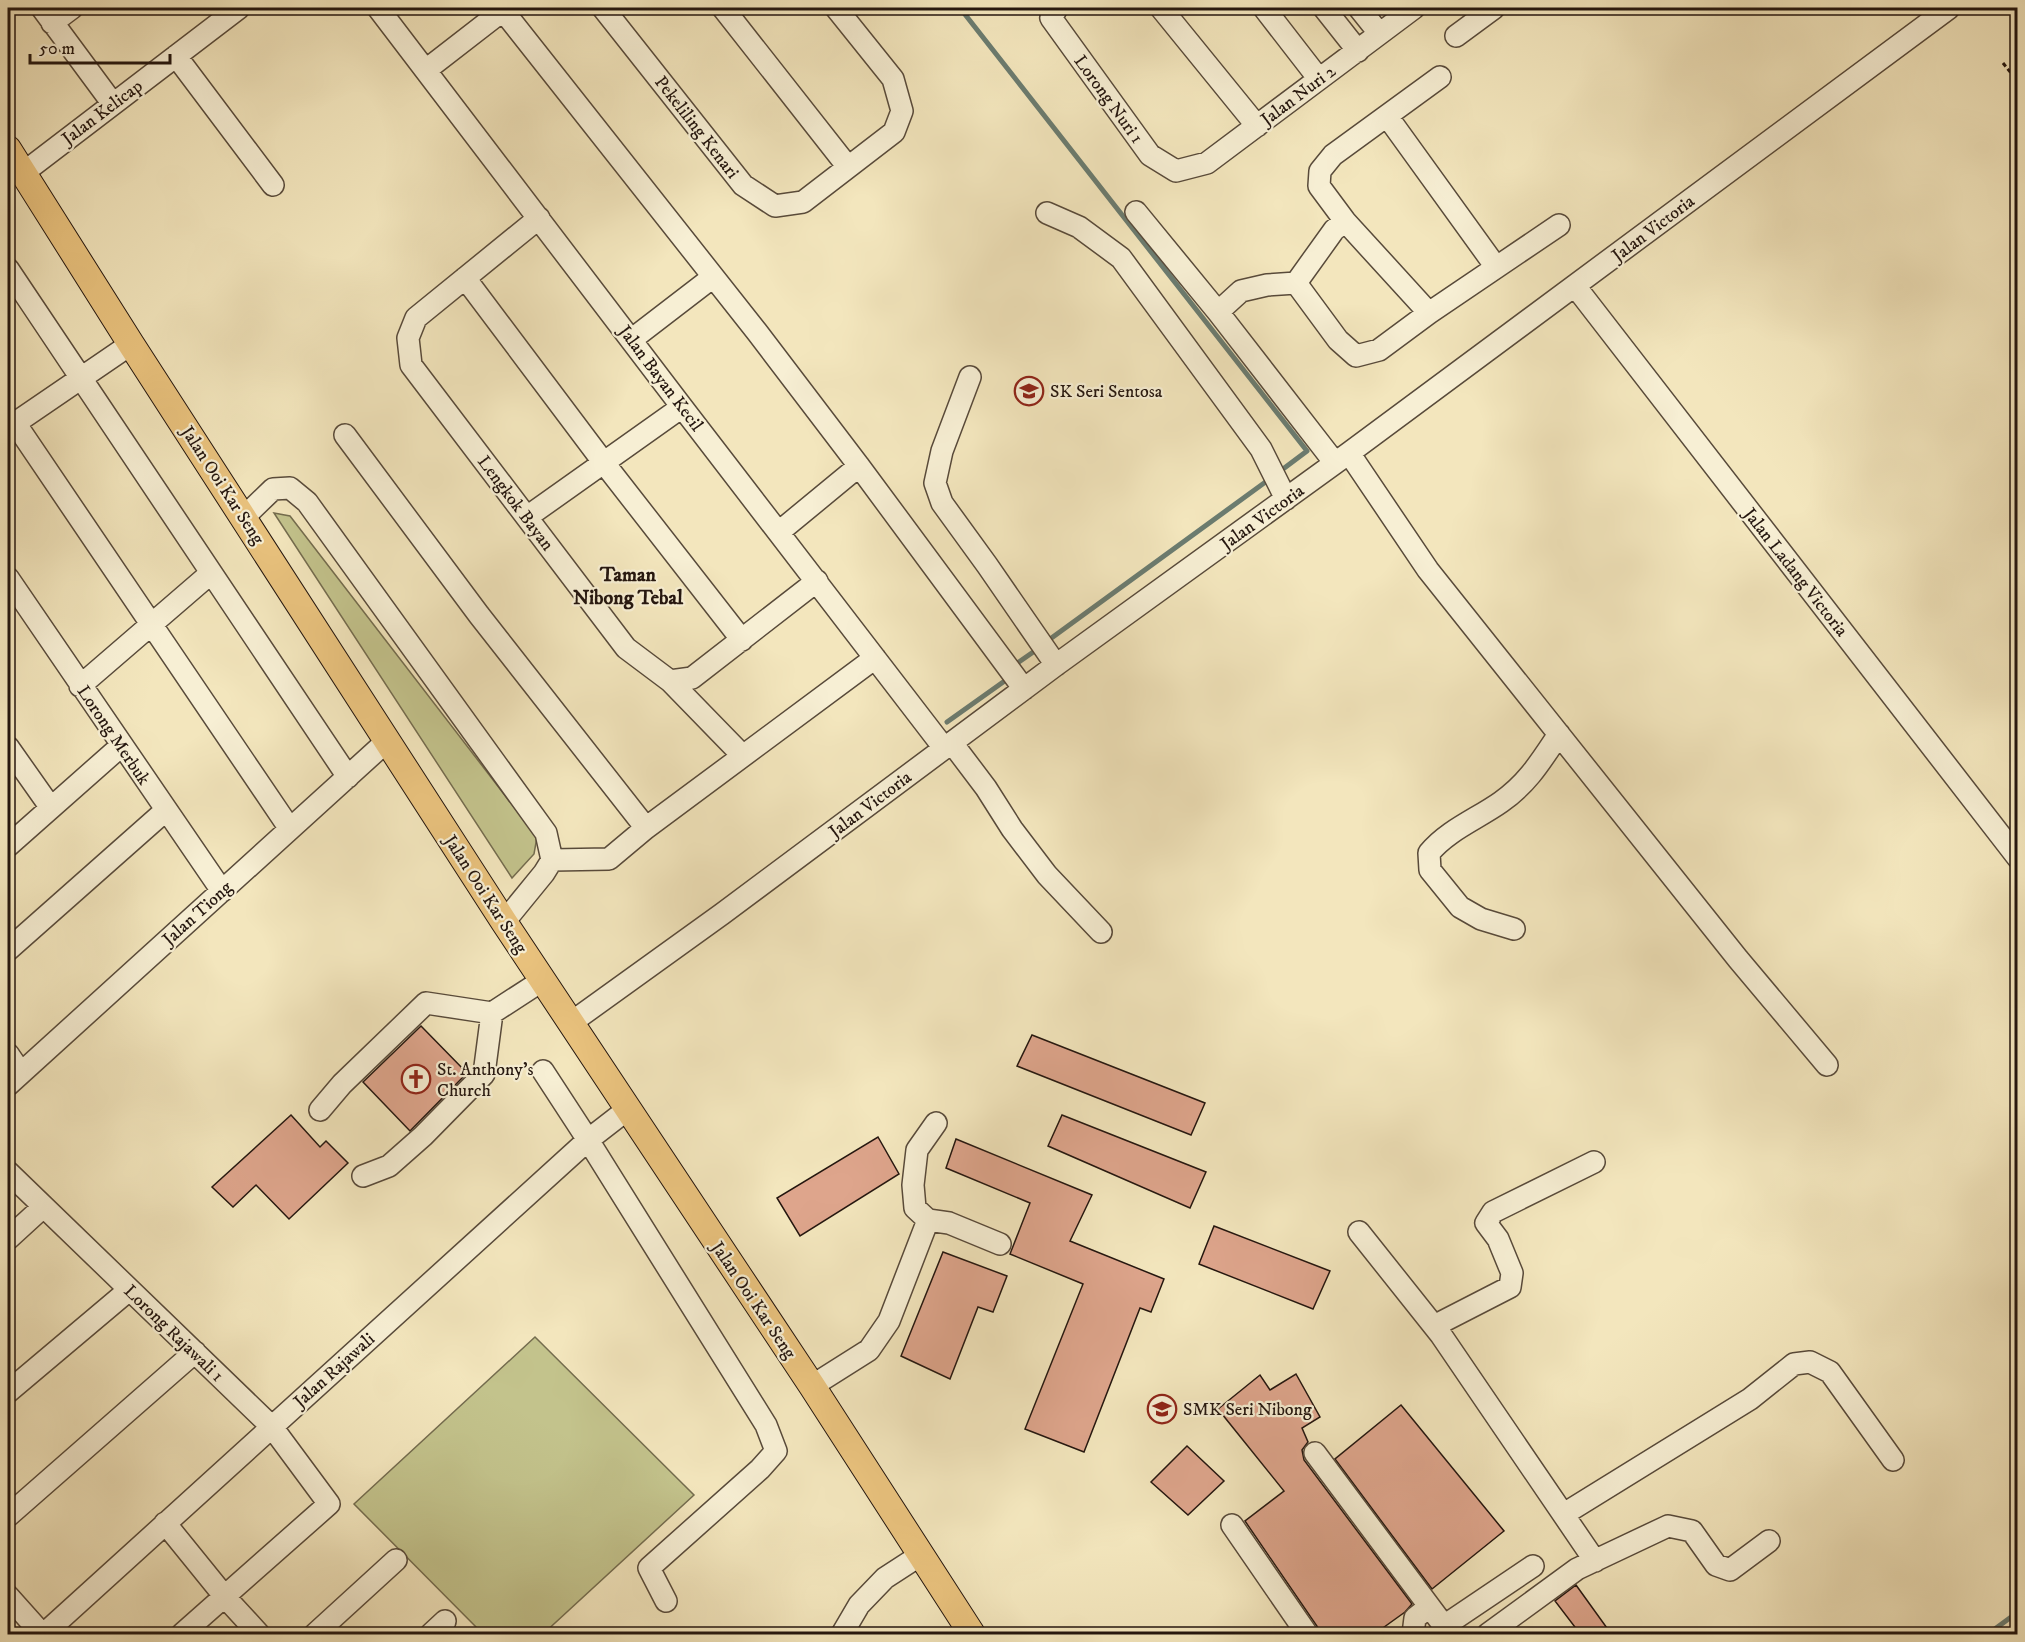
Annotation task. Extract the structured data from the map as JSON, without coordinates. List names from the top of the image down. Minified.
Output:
{"streets":{"main road":["Jalan Ooi Kar Seng"],"street":["Jalan Nuri 2","Lorong Nuri 1","Jalan Kelicap","Pekeliling Kenari","Jalan Victoria","Jalan Bayan Kecil","Lengkok Bayan","Jalan Ladang Victoria","Lorong Merbuk","Jalan Tiong","Lorong Rajawali 1","Jalan Rajawali"]},"crossings":[["Jalan Nuri 2","Lorong Nuri 1"],["Jalan Kelicap","Jalan Ooi Kar Seng"],["Jalan Victoria","Jalan Bayan Kecil"],["Jalan Victoria","Jalan Ooi Kar Seng"],["Jalan Victoria","Jalan Ladang Victoria"],["Jalan Bayan Kecil","Lengkok Bayan"],["Jalan Ooi Kar Seng","Jalan Tiong"],["Jalan Ooi Kar Seng","Jalan Rajawali"],["Lorong Merbuk","Jalan Tiong"],["Lorong Rajawali 1","Jalan Rajawali"]],"districts":["Taman Nibong Tebal"],"places":{"school or university":["SK Seri Sentosa","SMK Seri Nibong"],"church":["St. Anthony's Church"]},"scale_bar":"50 m"}
